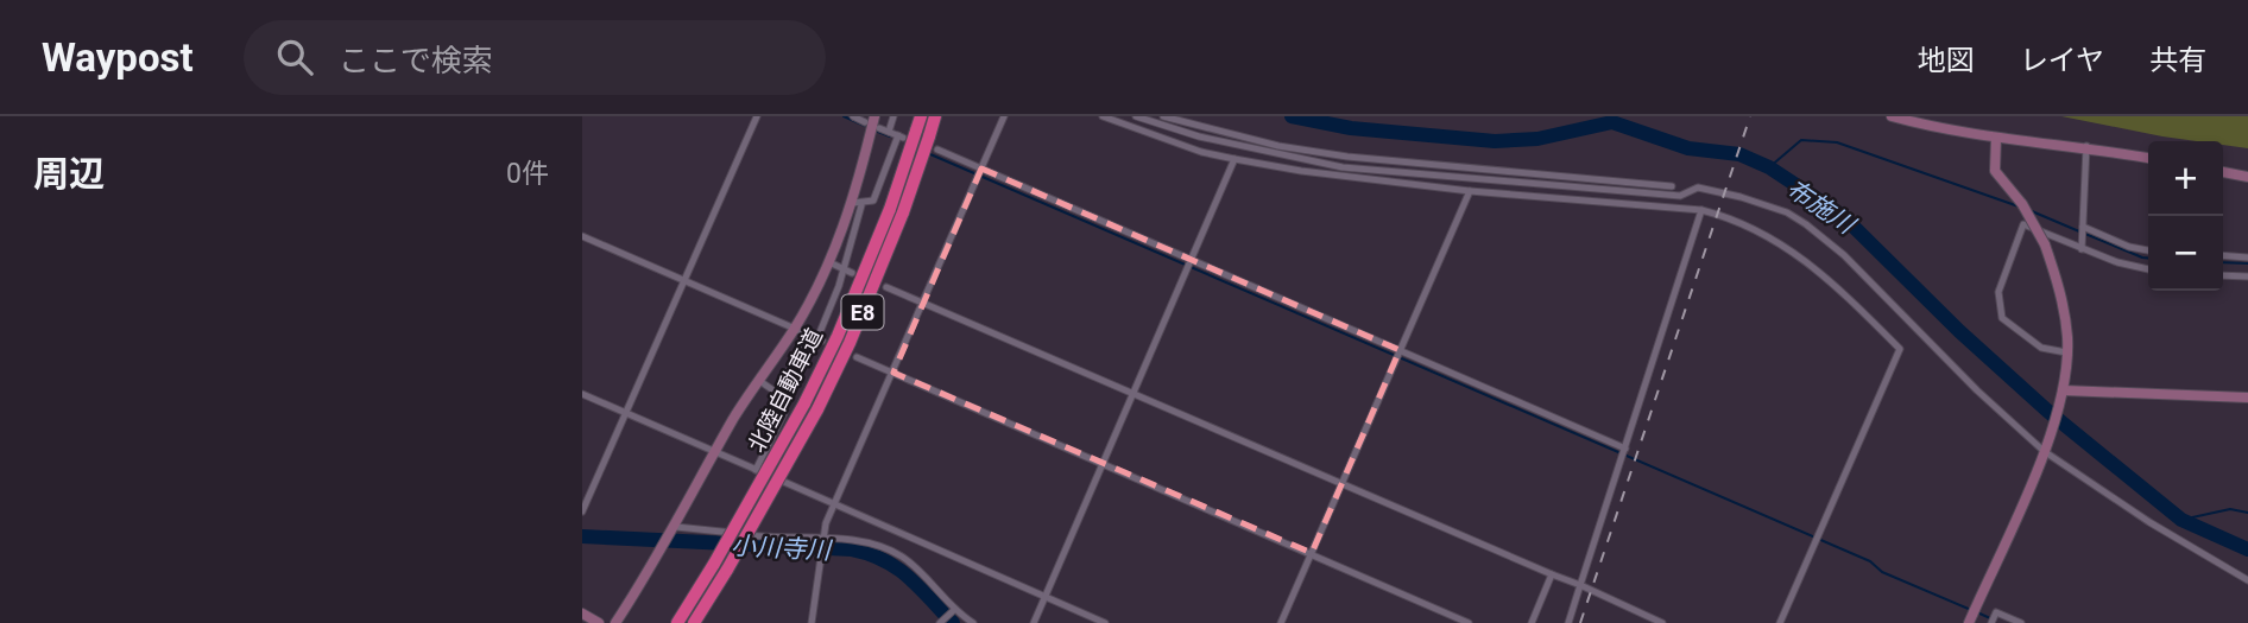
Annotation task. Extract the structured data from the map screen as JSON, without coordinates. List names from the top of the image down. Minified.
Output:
{"streets":{"highway":["E8","北陸自動車道"]},"water":["布施川","小川寺川"],"page":{"header":"Waypost","search":"ここで検索","nav":["地図","レイヤ","共有"],"heading":["周辺","0件"],"map_buttons":["+","−"]}}
